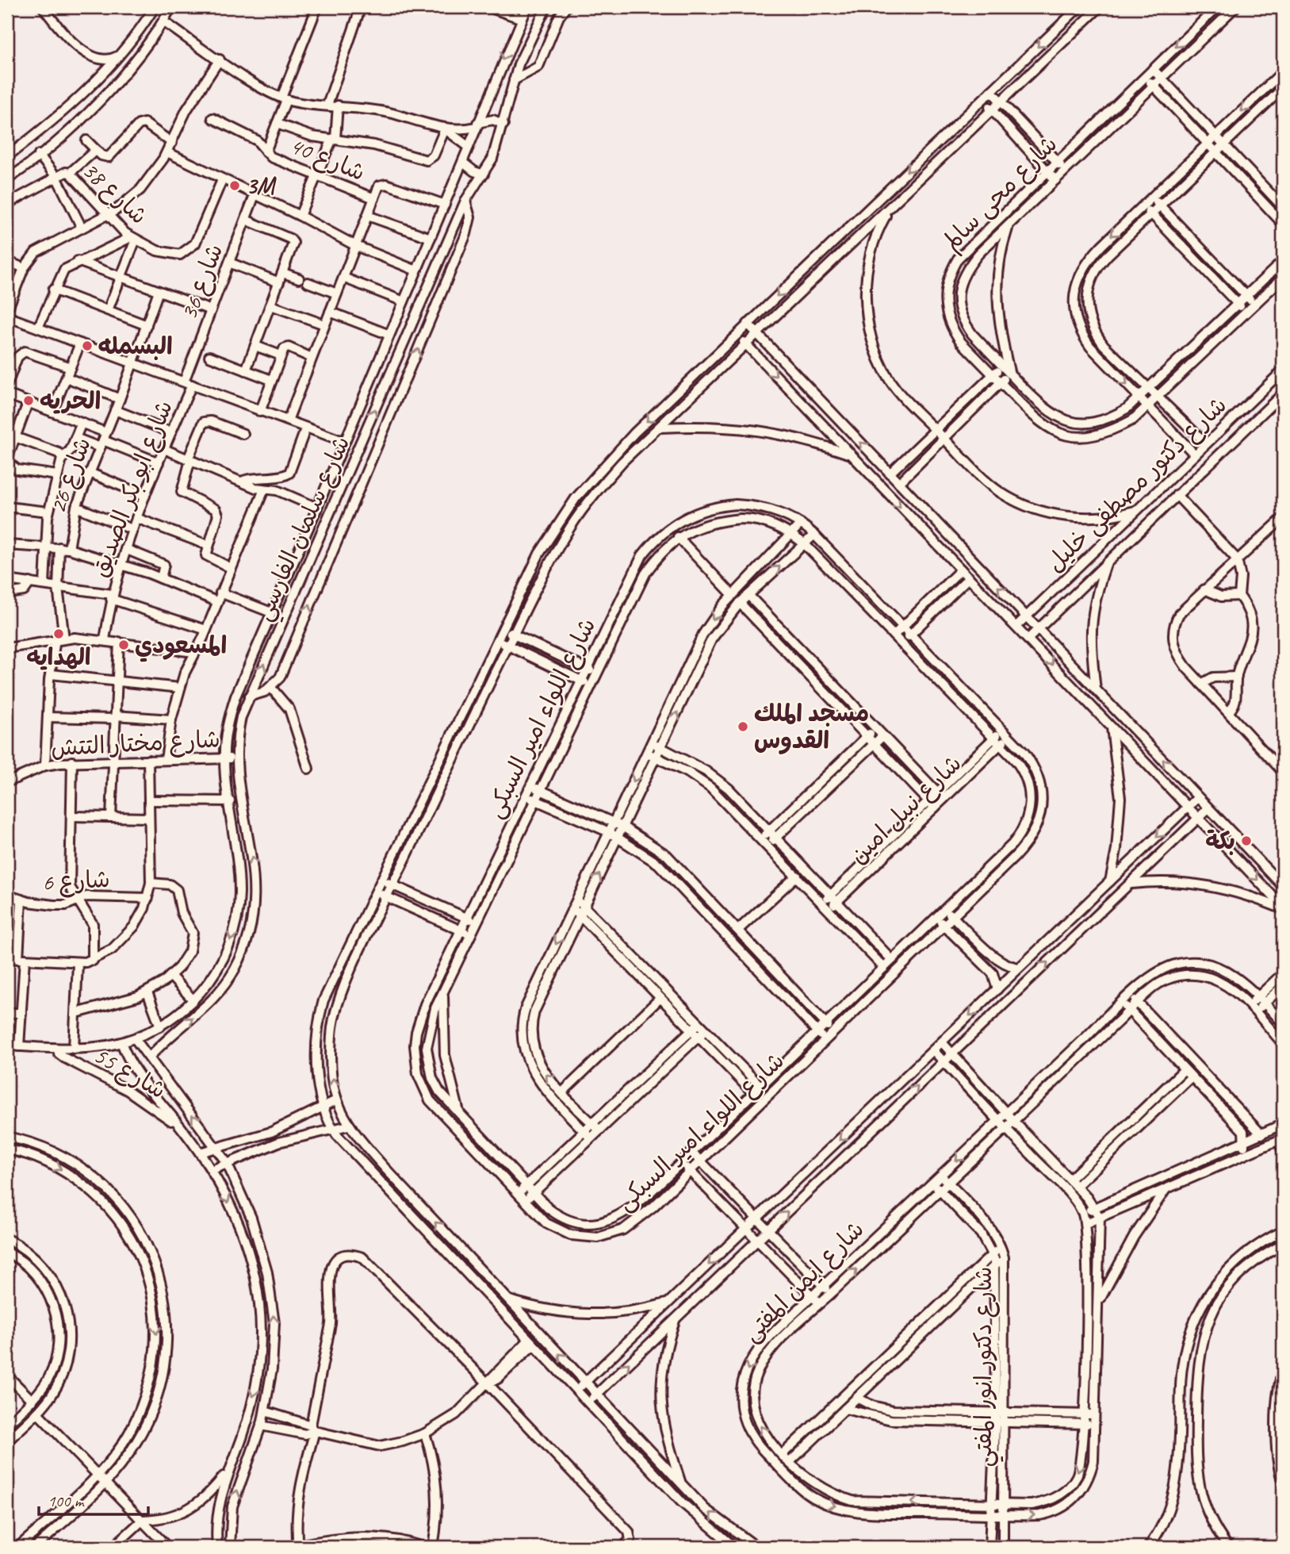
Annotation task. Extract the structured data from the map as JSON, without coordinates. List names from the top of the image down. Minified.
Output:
{"streets":{"street":["شارع 40","شارع 38","شارع محى سالم","شارع 36","شارع 26","شارع دكتور مصطفى خليل","شارع ابو بكر الصديق","شارع سلمان الفارسي","شارع اللواء امير السبكى","شارع مختار التتش","شارع نبيل امين","شارع 6","شارع 55","شارع ايمن المفتى","شارع دكتور انور المفتي"]},"crossings":[["شارع 36","شارع ابو بكر الصديق"],["شارع 26","شارع مختار التتش"],["شارع سلمان الفارسي","شارع مختار التتش"],["شارع سلمان الفارسي","شارع 55"],["شارع اللواء امير السبكى","شارع نبيل امين"],["شارع ايمن المفتى","شارع دكتور انور المفتي"]],"places":["3M","البسمله","الحريه","الهدايه","المسعودي","مسجد الملك القدوس","بكة"],"scale_bar":"100 m"}
